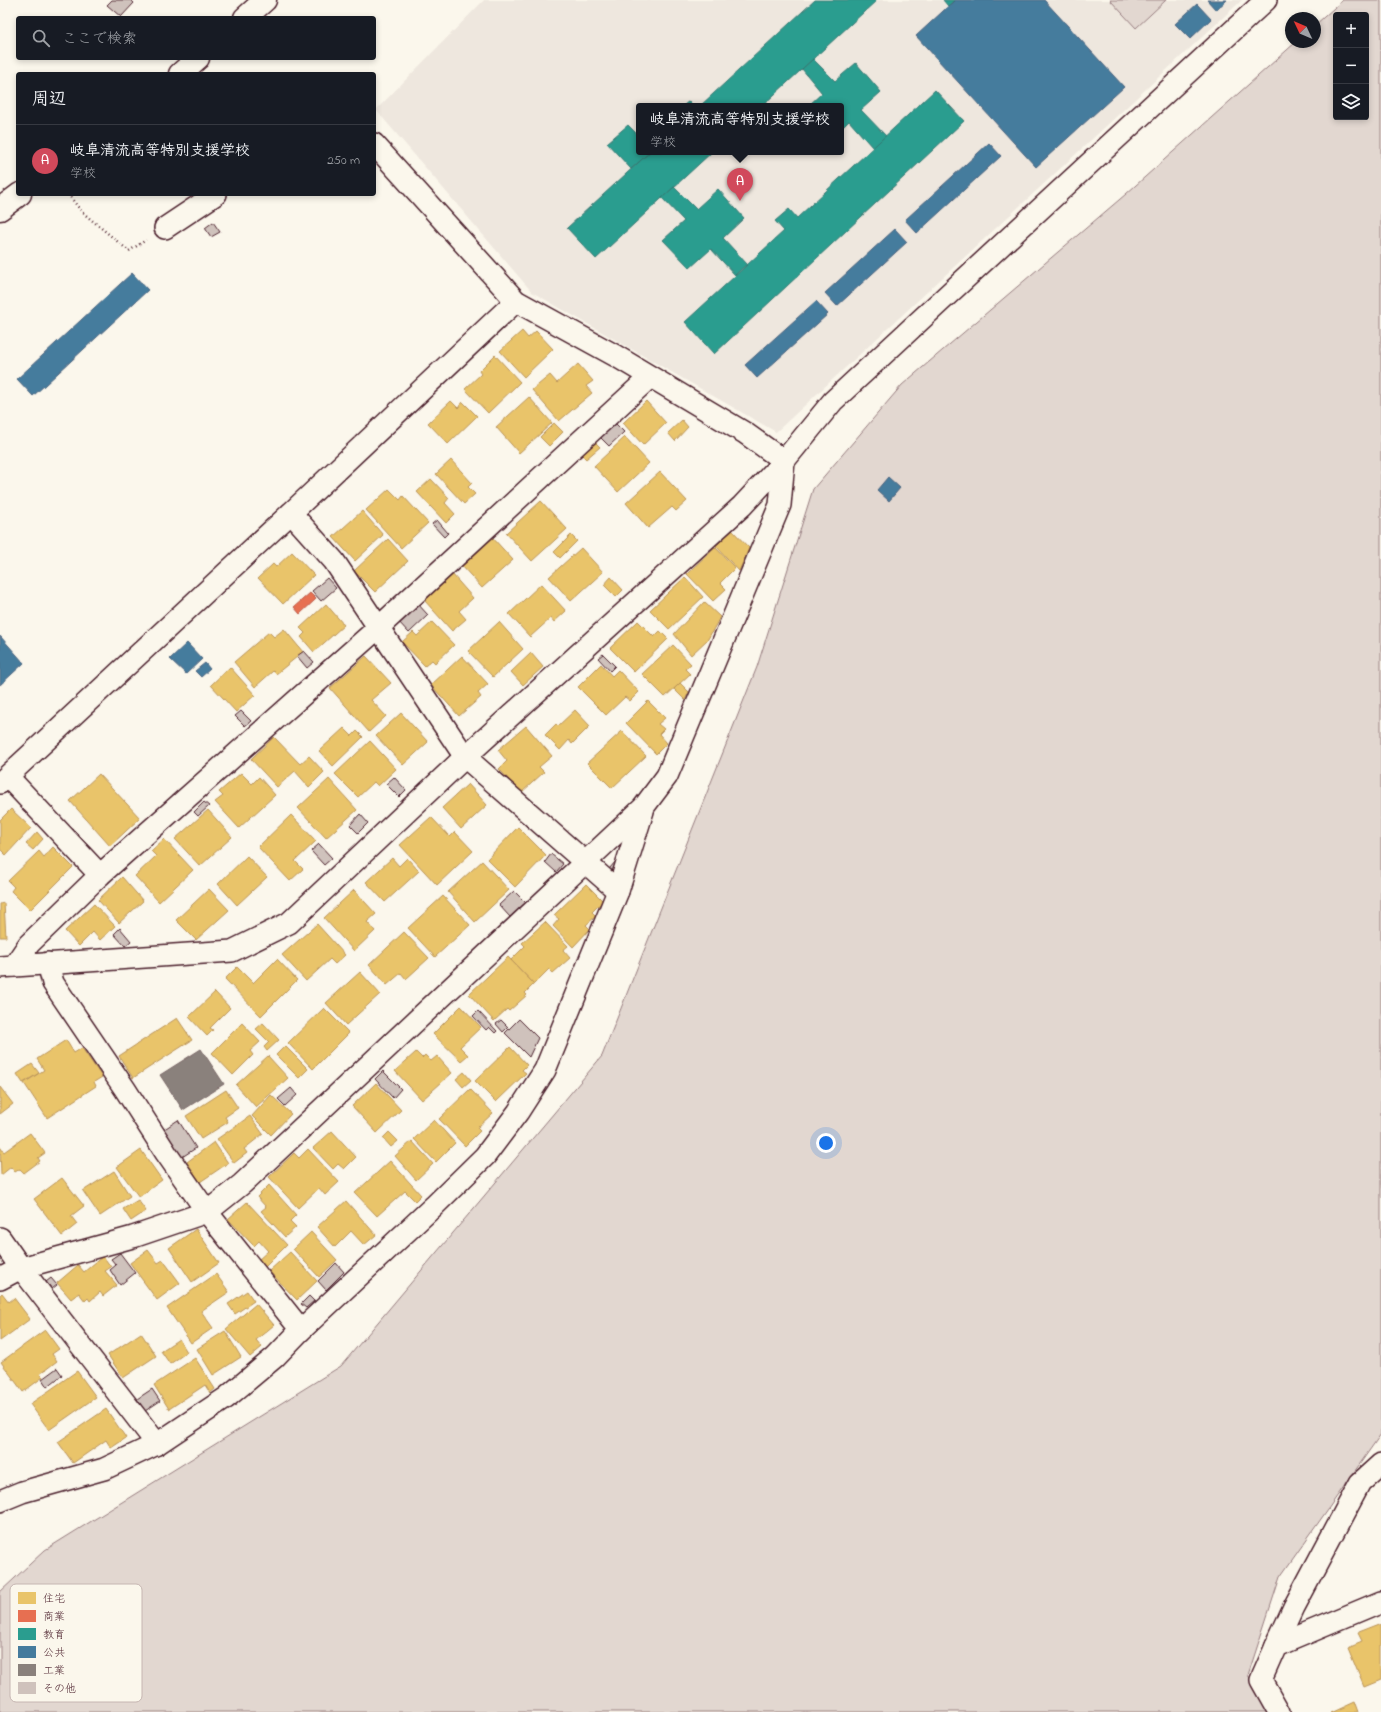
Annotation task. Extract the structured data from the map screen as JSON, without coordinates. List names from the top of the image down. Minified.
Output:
{"legend":["住宅","商業","教育","公共","工業","その他"],"north":"top left","page":{"map_buttons":["+","−"],"search":"ここで検索","heading":"周辺","popup":["岐阜清流高等特別支援学校","学校"],"list":[{"mark":"A","name":"岐阜清流高等特別支援学校","note":"学校","value":"250 m"}],"pins":"A"}}
